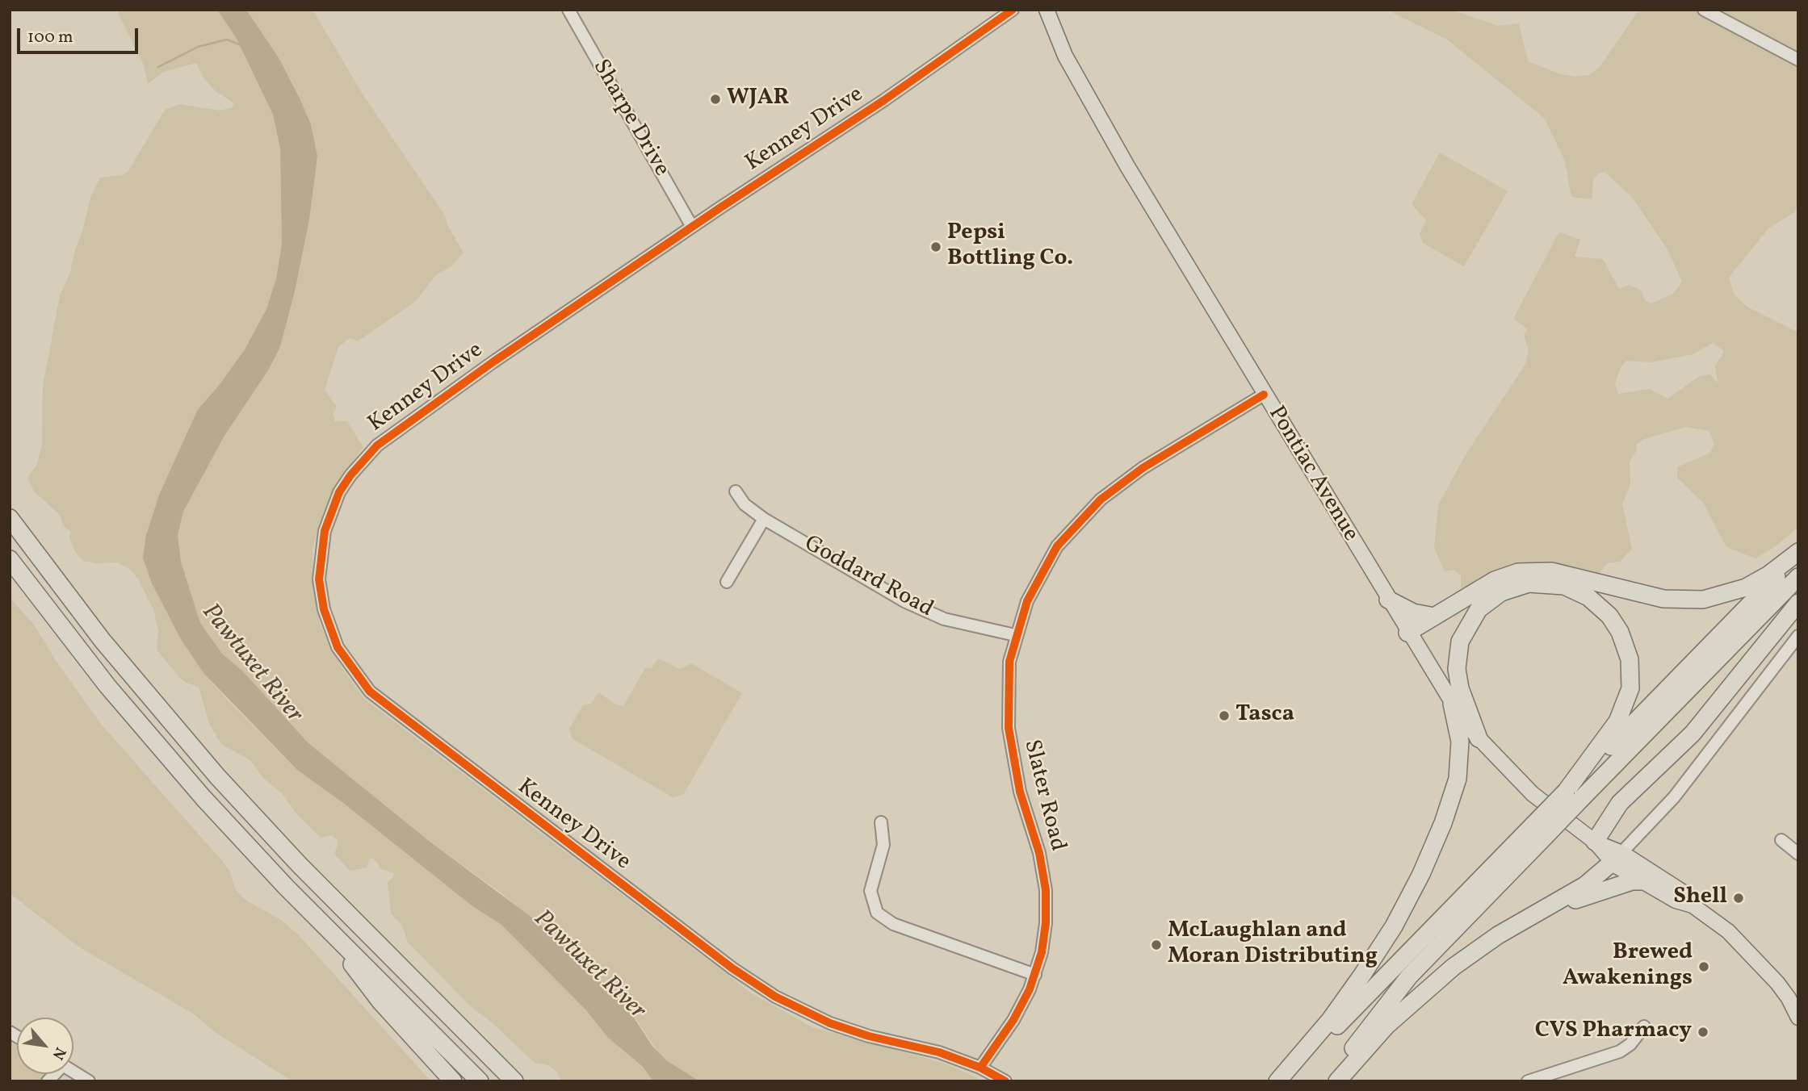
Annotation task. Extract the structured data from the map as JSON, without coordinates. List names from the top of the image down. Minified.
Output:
{"streets":{"main road":["Pontiac Avenue"],"street":["Sharpe Drive","Kenney Drive","Goddard Road","Slater Road"]},"crossings":[["Sharpe Drive","Kenney Drive"],["Kenney Drive","Slater Road"],["Pontiac Avenue","Slater Road"],["Goddard Road","Slater Road"]],"water":["Pawtuxet River"],"places":["WJAR","Pepsi Bottling Co.","Tasca","Shell","McLaughlan and Moran Distributing","Brewed Awakenings","CVS Pharmacy"],"scale_bar":"100 m","north":"bottom right"}
